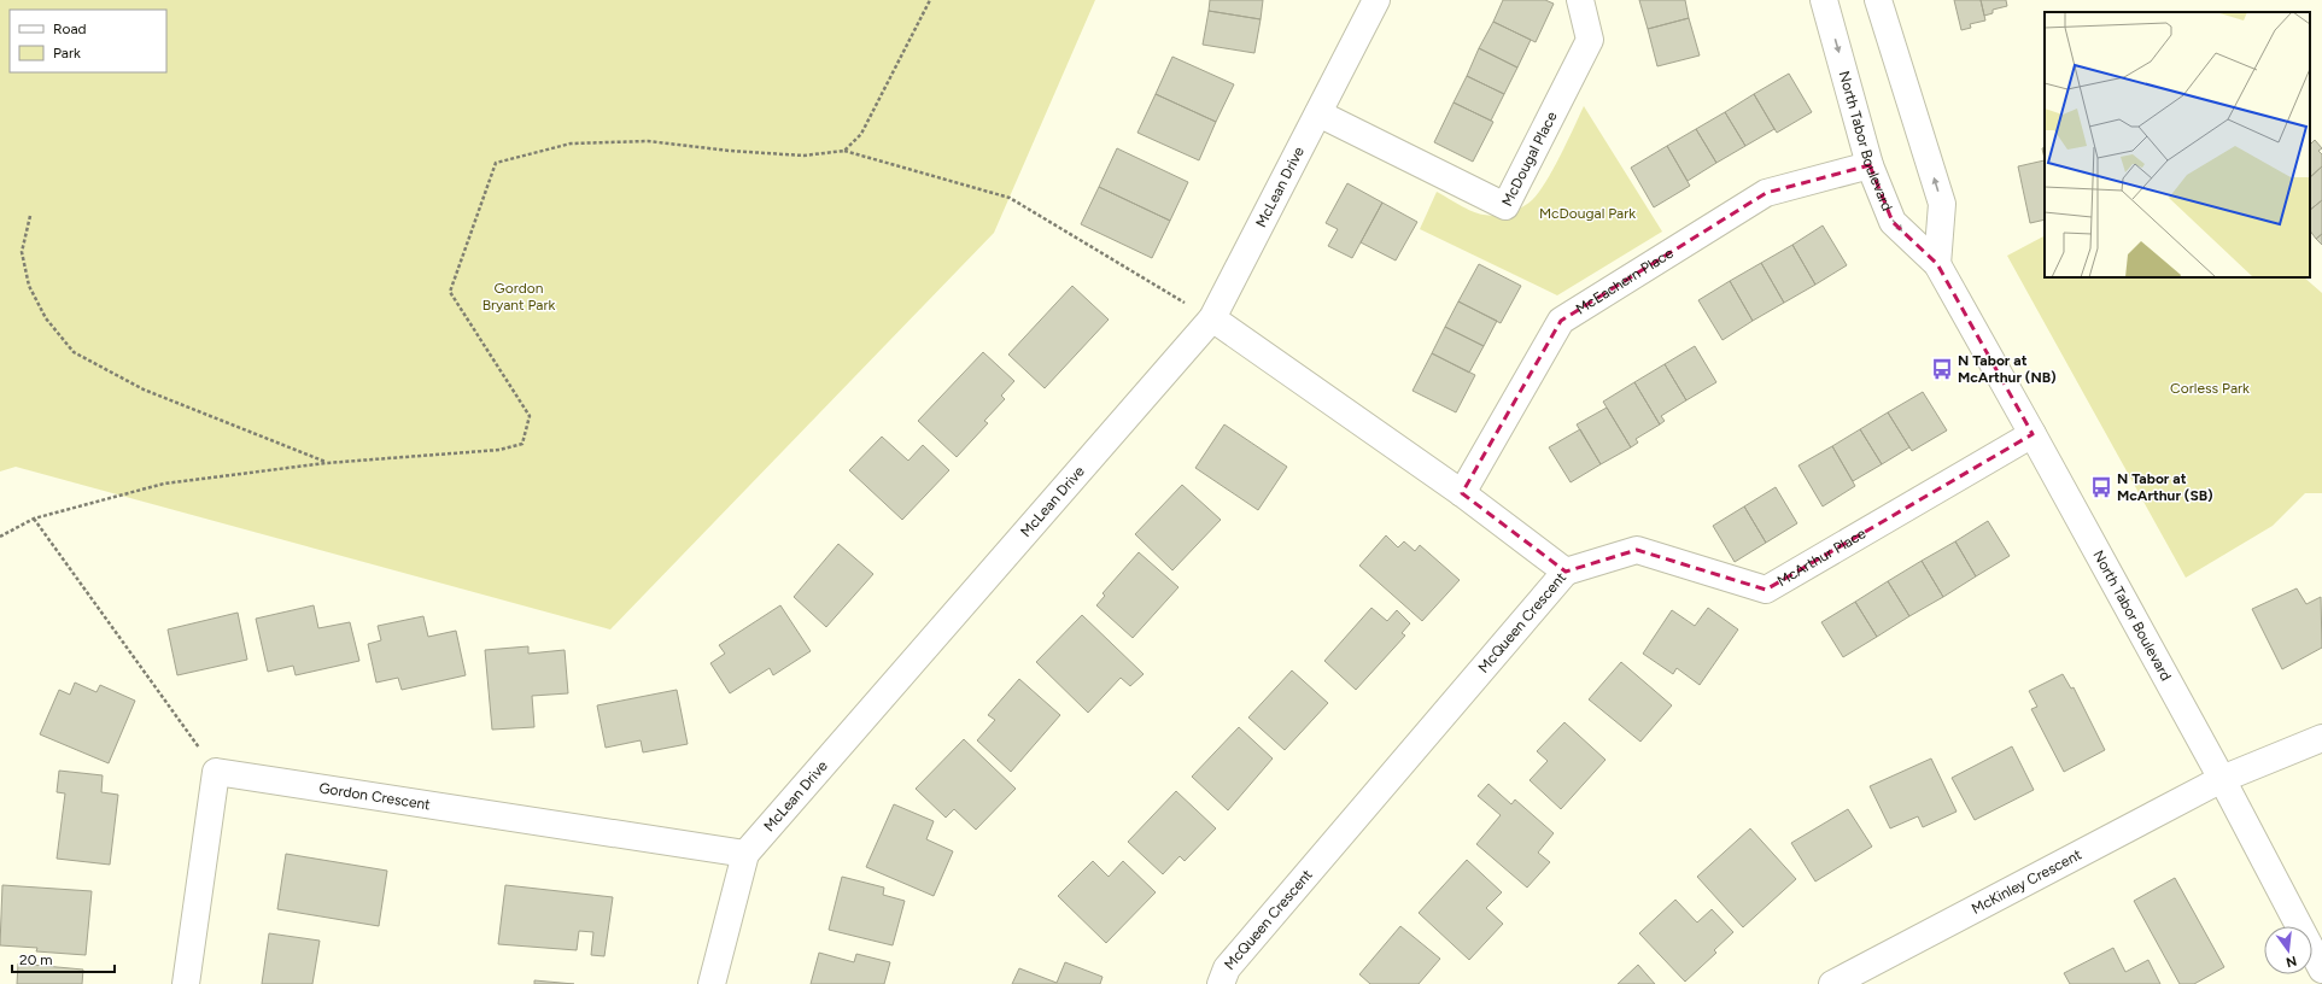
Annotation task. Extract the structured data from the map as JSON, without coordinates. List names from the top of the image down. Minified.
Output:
{"streets":{"street":["North Tabor Boulevard","McDougal Place","McLean Drive","McEachern Place","McArthur Place","McQueen Crescent","Gordon Crescent","McKinley Crescent"]},"crossings":[["North Tabor Boulevard","McEachern Place"],["North Tabor Boulevard","McArthur Place"],["North Tabor Boulevard","McKinley Crescent"],["McDougal Place","McLean Drive"],["McLean Drive","McQueen Crescent"],["McLean Drive","Gordon Crescent"],["McEachern Place","McQueen Crescent"],["McArthur Place","McQueen Crescent"]],"parks":["McDougal Park","Gordon Bryant Park","Corless Park"],"places":{"bus stop":["N Tabor at McArthur (NB)","N Tabor at McArthur (SB)"]},"legend":["Road","Park"],"scale_bar":"20 m","north":"bottom"}
